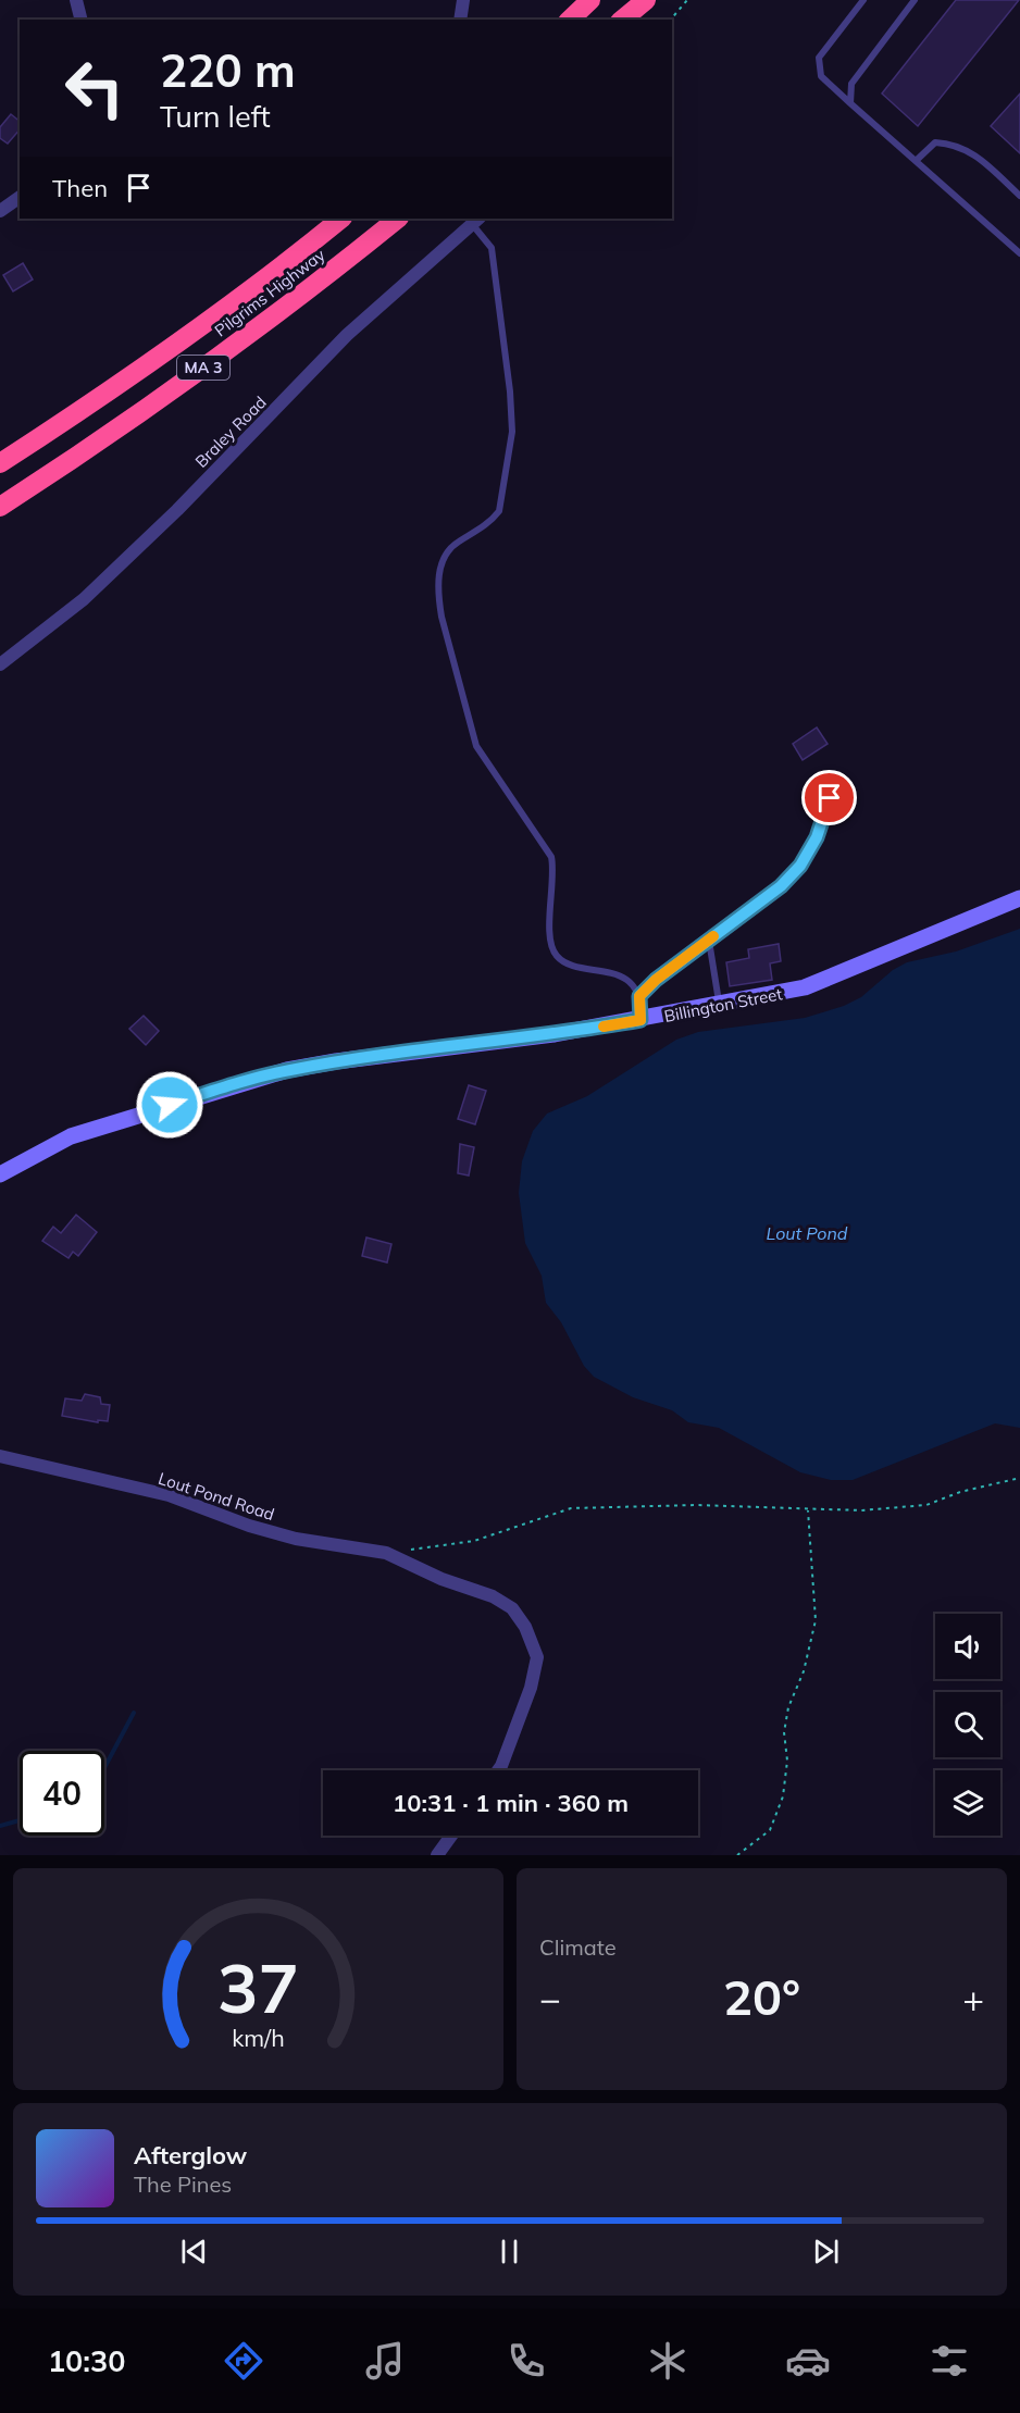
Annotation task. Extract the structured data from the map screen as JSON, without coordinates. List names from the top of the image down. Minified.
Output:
{"streets":{"highway":["Pilgrims Highway","MA 3"],"street":["Braley Road","Billington Street","Lout Pond Road"]},"water":["Lout Pond"],"page":{"turn":["220 m","Turn left"],"then":"Then","limit":"40","trip":"10:31 · 1 min · 360 m","tile":"Climate","heat":["−","20°","+"],"song":["Afterglow","The Pines"],"tabs":"10:30","gauge":["37","km/h"]}}
